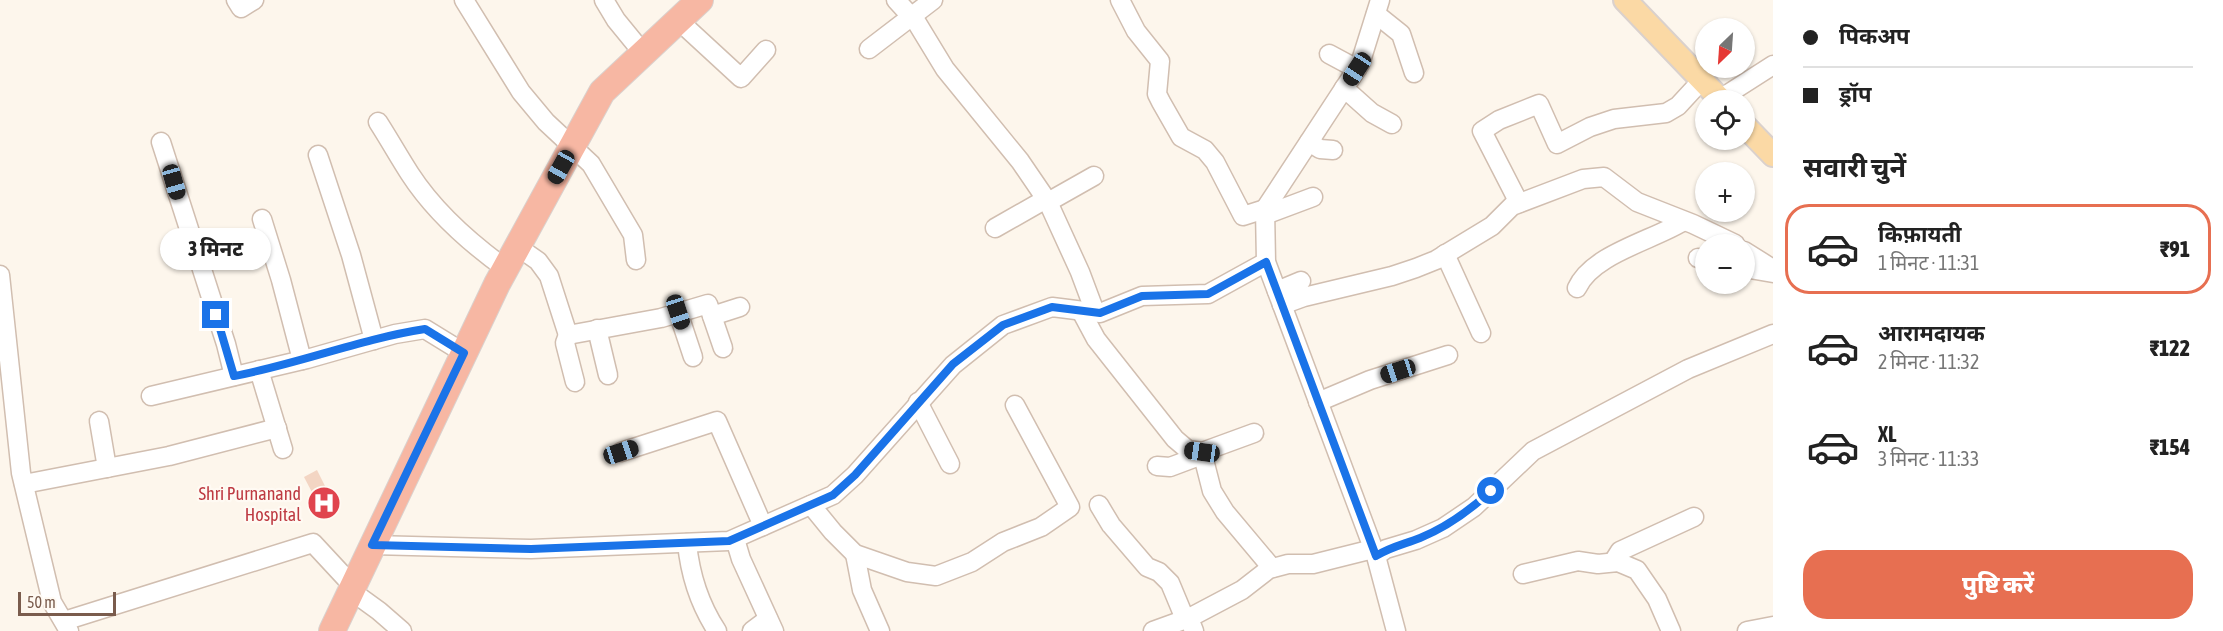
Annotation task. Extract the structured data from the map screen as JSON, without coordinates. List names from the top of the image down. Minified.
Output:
{"places":{"hospital":["Shri Purnanand Hospital"]},"scale_bar":"50 m","north":"bottom left","page":{"banner":["पिकअप","ड्रॉप"],"map_buttons":["+","−"],"heading":"सवारी चुनें","list":[{"name":"किफ़ायती","note":"1 मिनट · 11:31","value":"₹91"},{"name":"आरामदायक","note":"2 मिनट · 11:32","value":"₹122"},{"name":"XL","note":"3 मिनट · 11:33","value":"₹154"}],"bubble":"3 मिनट","buttons":"पुष्टि करें","scale":"50 m"}}
